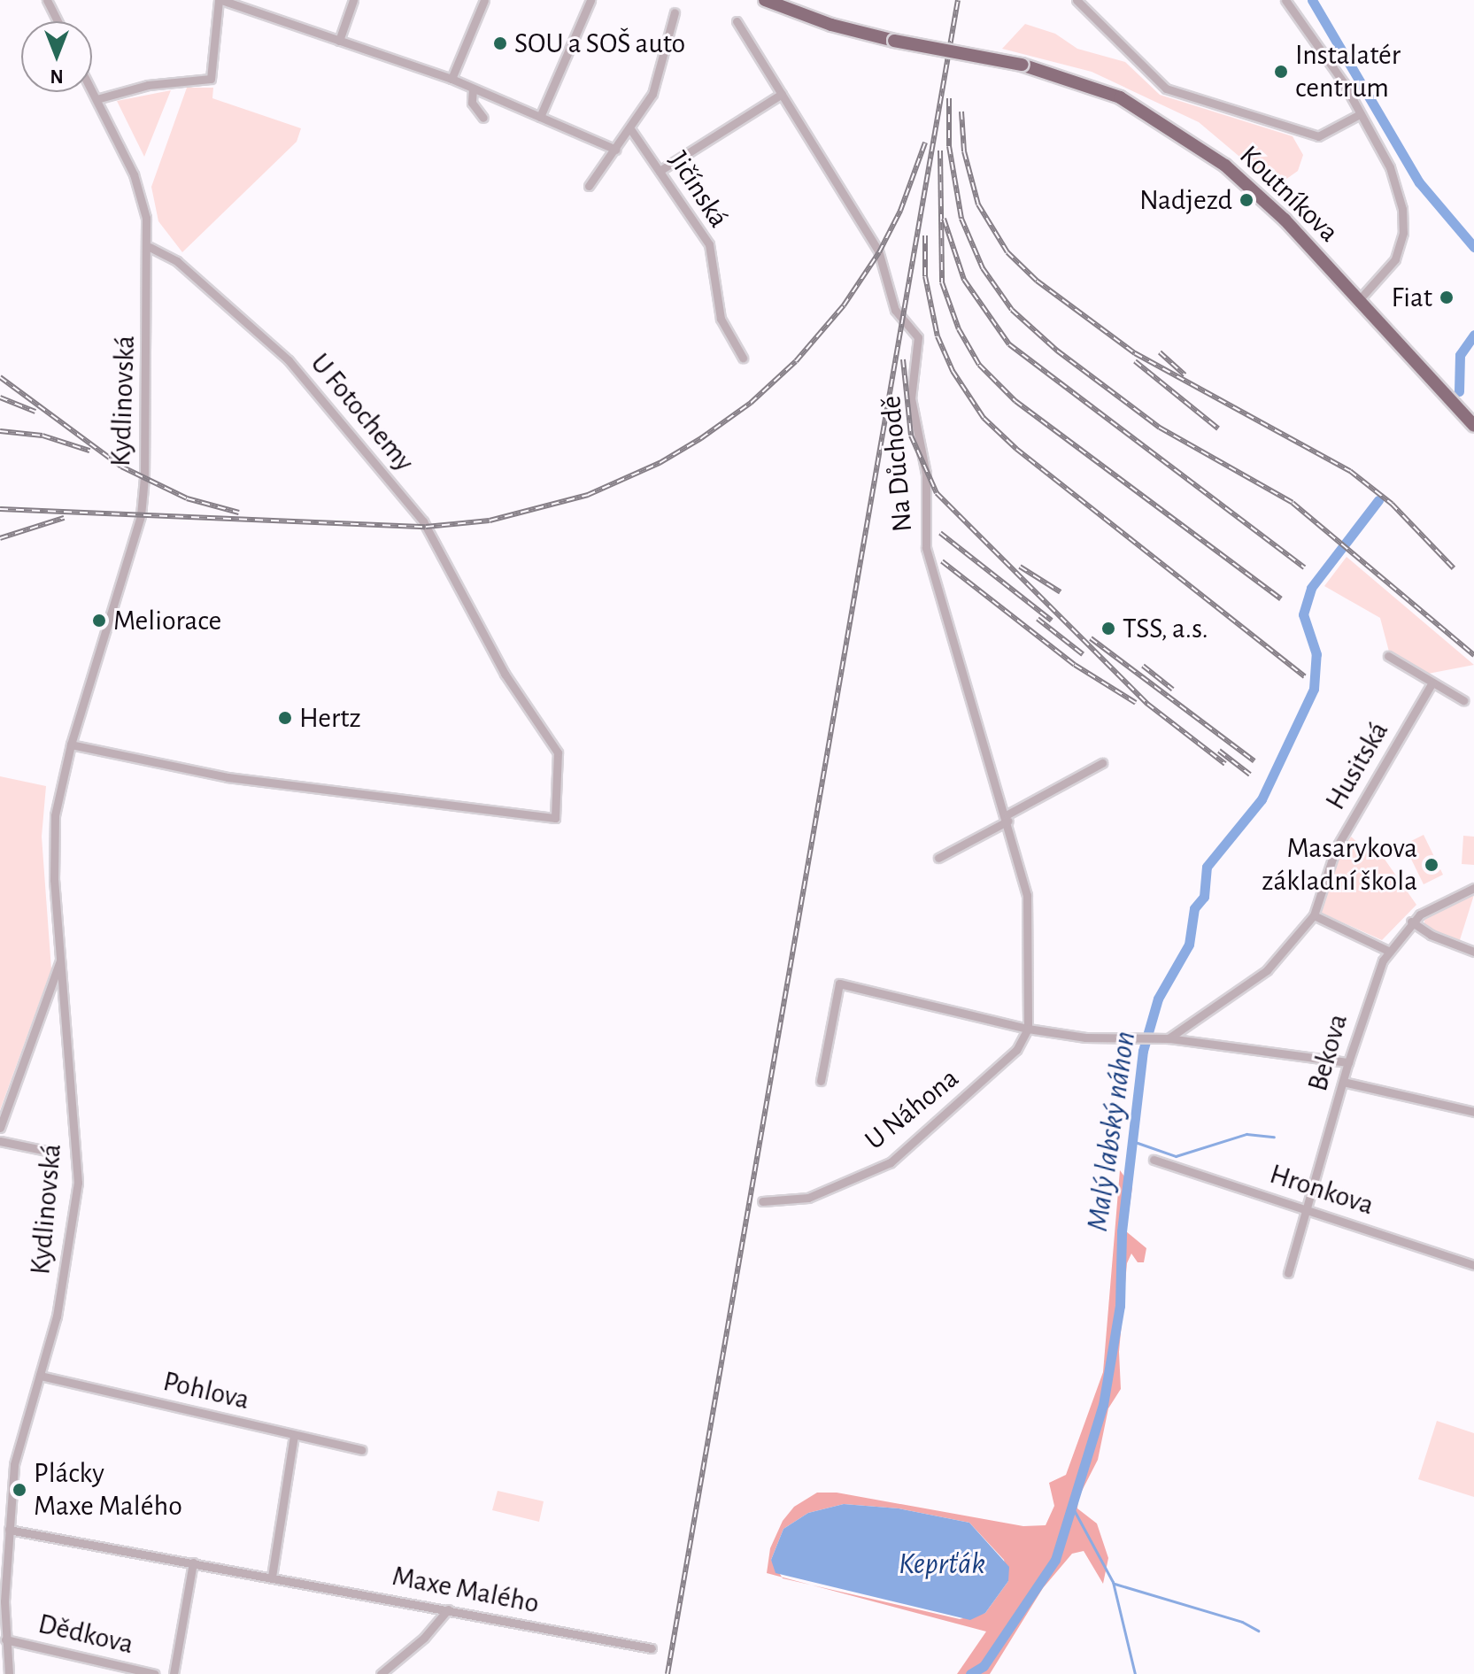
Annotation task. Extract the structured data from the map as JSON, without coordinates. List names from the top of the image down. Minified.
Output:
{"streets":{"main road":["Koutníkova"],"street":["Jičínská","Kydlinovská","U Fotochemy","Na Důchodě","Husitská","Bekova","U Náhona","Hronkova","Pohlova","Maxe Malého","Dědkova"]},"crossings":[["Kydlinovská","U Fotochemy"],["Kydlinovská","Pohlova"],["Kydlinovská","Maxe Malého"],["Kydlinovská","Dědkova"],["Na Důchodě","U Náhona"],["Bekova","Hronkova"]],"water":["Malý labský náhon","Keprťák"],"places":["SOU a SOŠ auto","Instalatér centrum","Nadjezd","Fiat","Meliorace","TSS, a.s.","Hertz","Masarykova základní škola","Plácky Maxe Malého"],"north":"bottom"}
